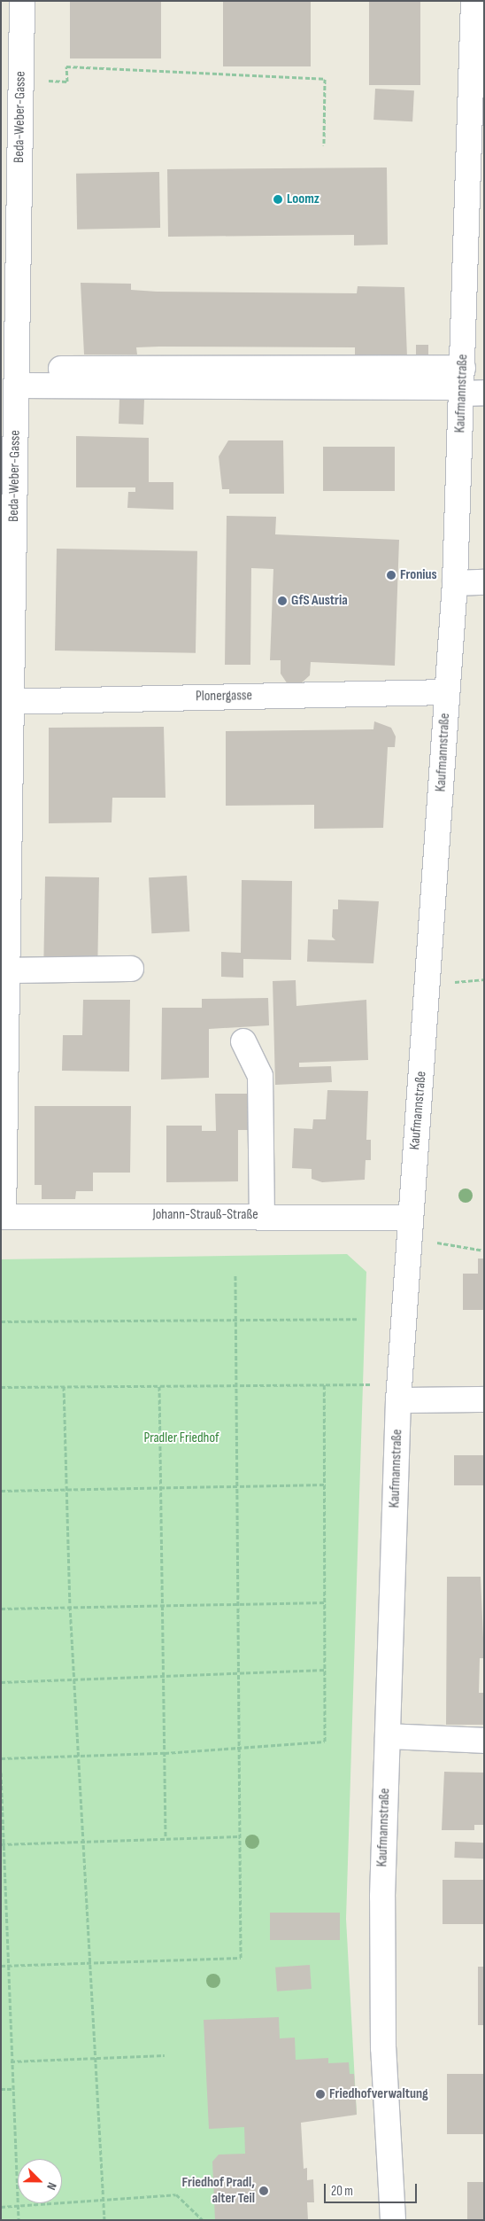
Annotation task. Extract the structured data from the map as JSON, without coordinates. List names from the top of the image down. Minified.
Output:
{"streets":{"street":["Beda-Weber-Gasse","Kaufmannstraße","Plonergasse","Johann-Strauß-Straße"]},"crossings":[["Beda-Weber-Gasse","Plonergasse"],["Beda-Weber-Gasse","Johann-Strauß-Straße"],["Kaufmannstraße","Plonergasse"],["Kaufmannstraße","Johann-Strauß-Straße"]],"parks":["Pradler Friedhof"],"places":["Loomz","Fronius","GfS Austria","Friedhofverwaltung","Friedhof Pradl, alter Teil"],"scale_bar":"20 m","north":"bottom right"}
